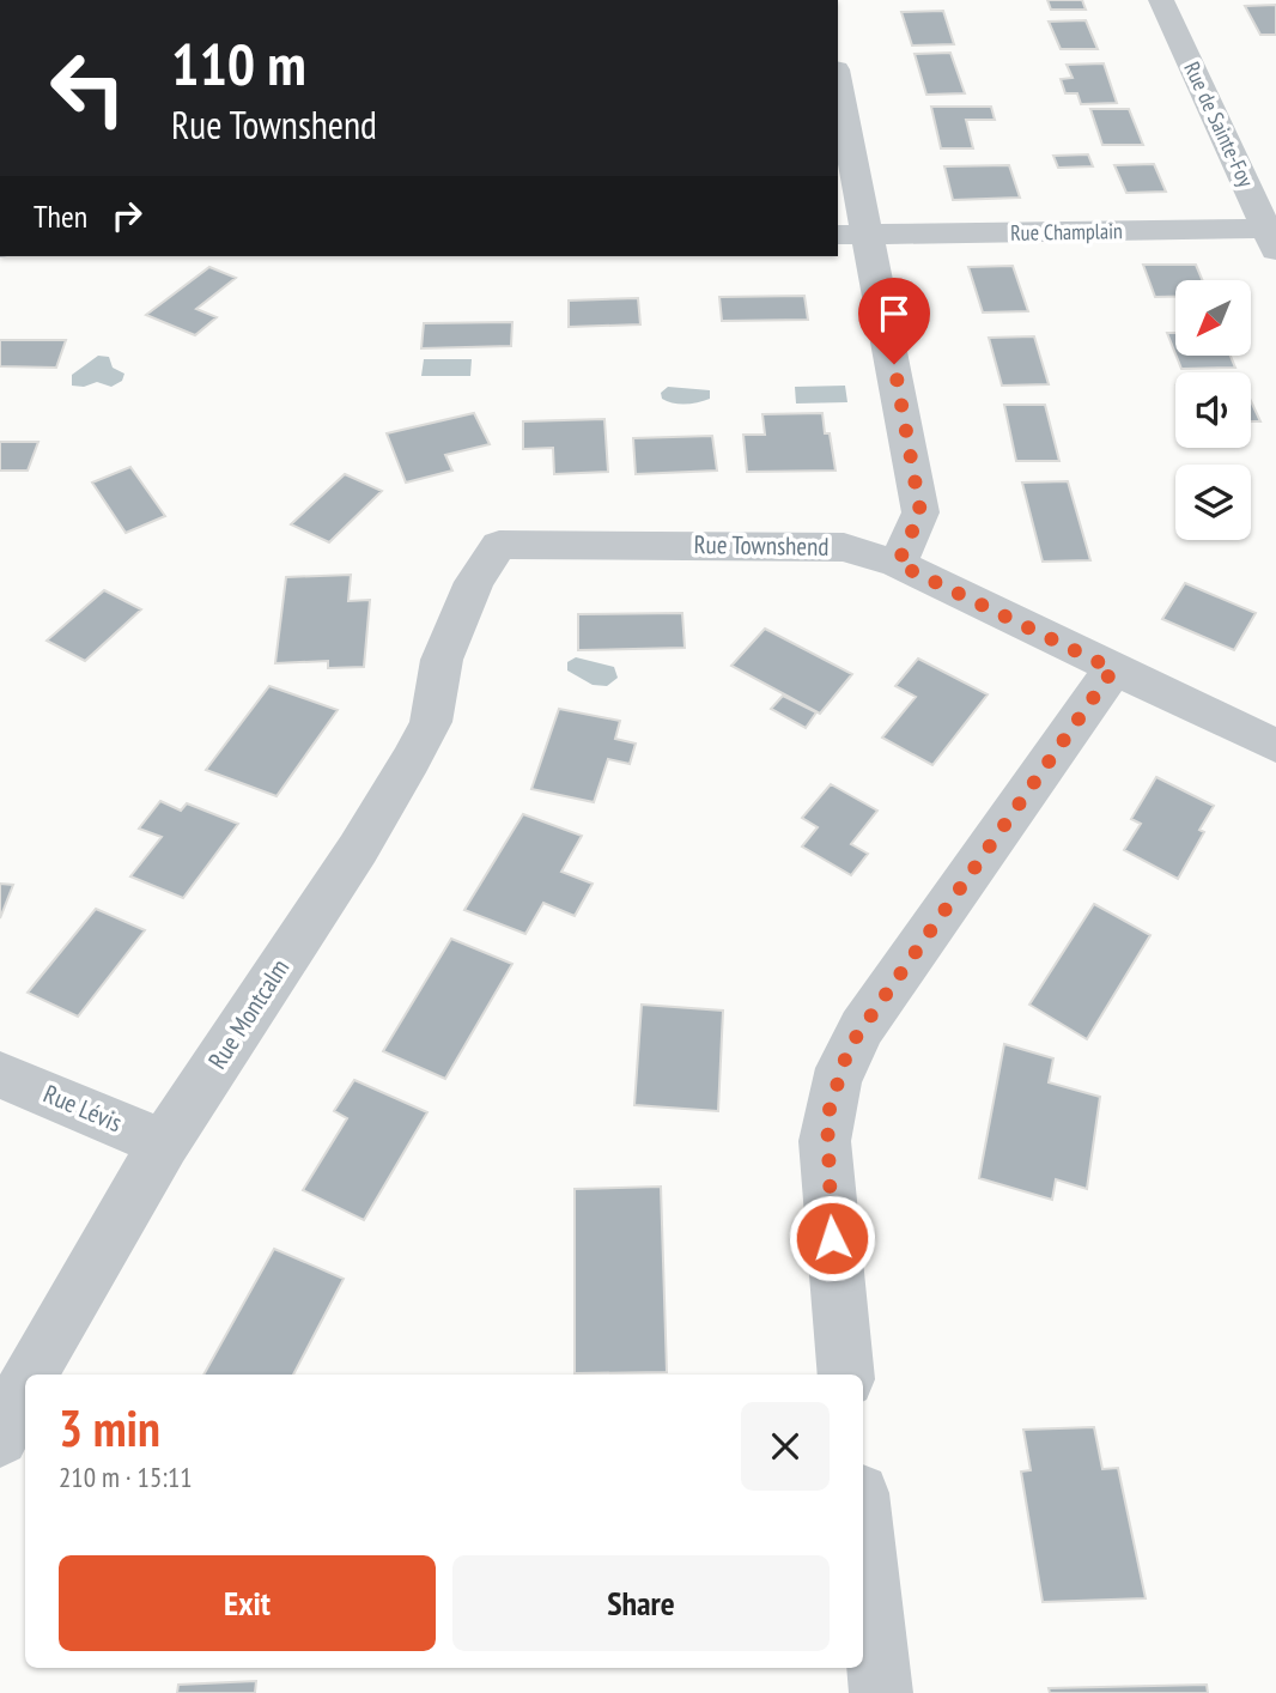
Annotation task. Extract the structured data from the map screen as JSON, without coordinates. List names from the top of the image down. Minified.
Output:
{"streets":{"street":["Rue de Sainte-Foy","Rue Champlain","Rue Townshend","Rue Montcalm","Rue Lévis"]},"crossings":[["Rue de Sainte-Foy","Rue Champlain"],["Rue Townshend","Rue Montcalm"],["Rue Montcalm","Rue Lévis"]],"north":"bottom left","page":{"turn":["110 m","Rue Townshend"],"then":"Then","heading":["3 min","210 m · 15:11"],"buttons":["Exit","Share"]}}
